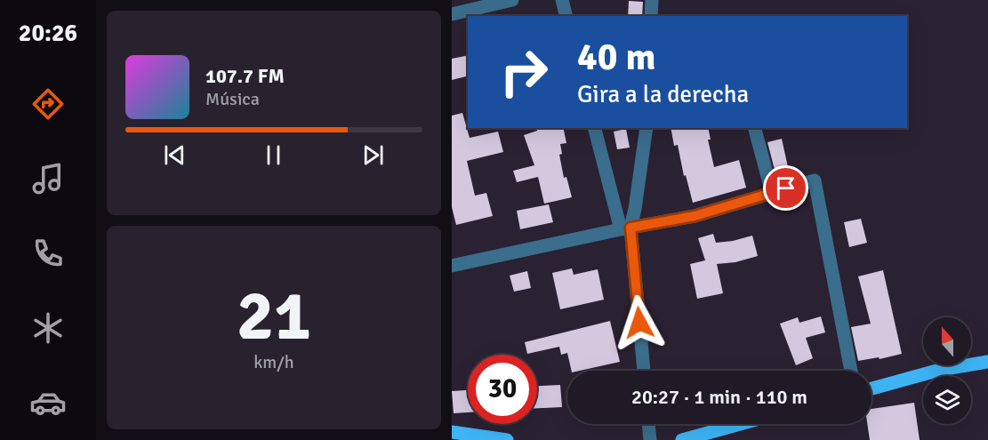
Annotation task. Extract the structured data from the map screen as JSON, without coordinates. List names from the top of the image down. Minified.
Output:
{"north":"top","page":{"tabs":"20:26","turn":["40 m","Gira a la derecha"],"song":["107.7 FM","Música"],"tile":["21","km/h"],"limit":"30","trip":"20:27 · 1 min · 110 m"}}
